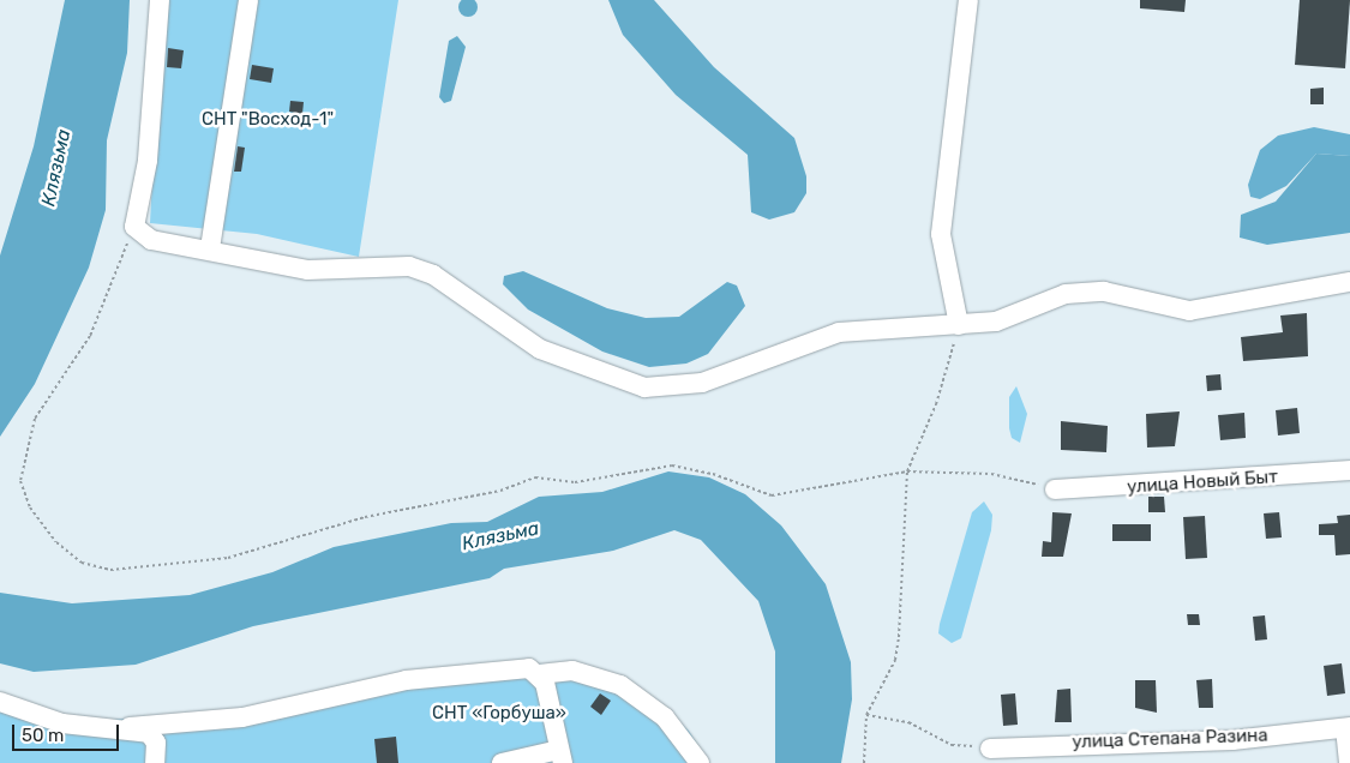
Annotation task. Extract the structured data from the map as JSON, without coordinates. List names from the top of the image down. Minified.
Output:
{"streets":{"street":["улица Новый Быт","улица Степана Разина"]},"water":["Клязьма"],"parks":["СНТ \"Восход-1\"","СНТ «Горбуша»"],"scale_bar":"50 m"}
